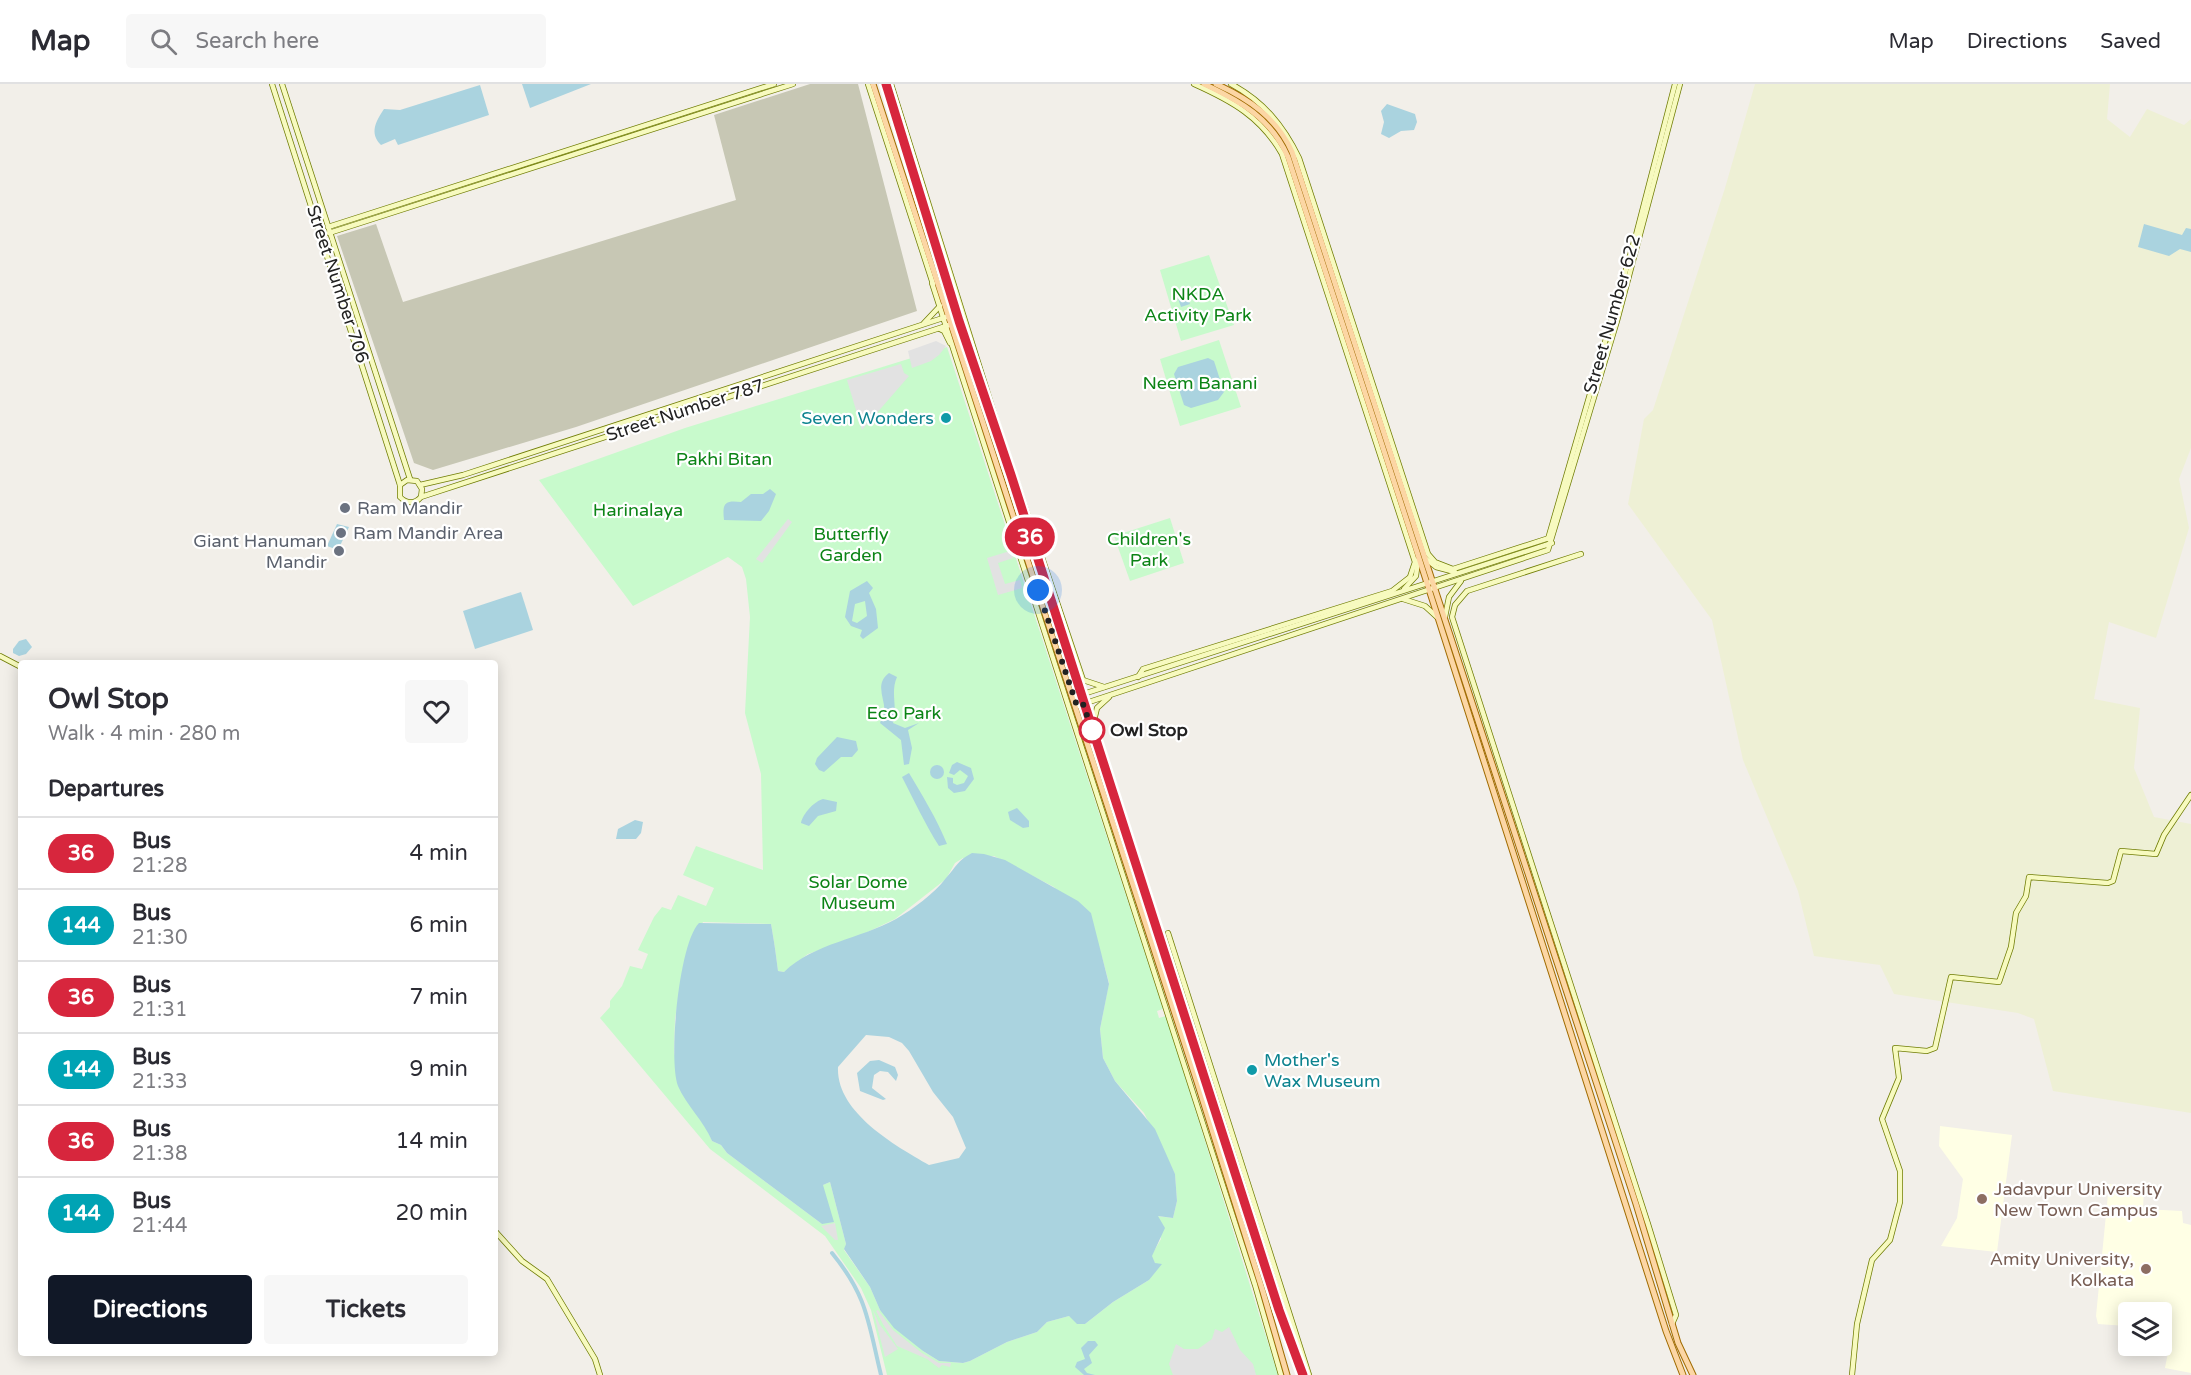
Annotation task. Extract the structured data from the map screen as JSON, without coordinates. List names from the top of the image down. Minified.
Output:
{"streets":{"street":["Street Number 706","Street Number 622","Street Number 787"]},"crossings":[["Street Number 706","Street Number 787"]],"parks":["NKDA Activity Park","Neem Banani","Pakhi Bitan","Harinalaya","Butterfly Garden","Children's Park","Eco Park","Solar Dome Museum"],"places":["Seven Wonders","Ram Mandir","Ram Mandir Area","Giant Hanuman Mandir","Owl Stop","Mother's Wax Museum","Jadavpur University New Town Campus","Amity University, Kolkata"],"lines":["bus line 36"],"page":{"header":"Map","search":"Search here","nav":["Map","Directions","Saved"],"on_map":"36","heading":[["Owl Stop","Walk · 4 min · 280 m"],"Departures"],"list":[{"mark":"36","name":"Bus","note":"21:28","value":"4 min"},{"mark":"144","name":"Bus","note":"21:30","value":"6 min"},{"mark":"36","name":"Bus","note":"21:31","value":"7 min"},{"mark":"144","name":"Bus","note":"21:33","value":"9 min"},{"mark":"36","name":"Bus","note":"21:38","value":"14 min"},{"mark":"144","name":"Bus","note":"21:44","value":"20 min"}],"buttons":["Directions","Tickets"]}}
